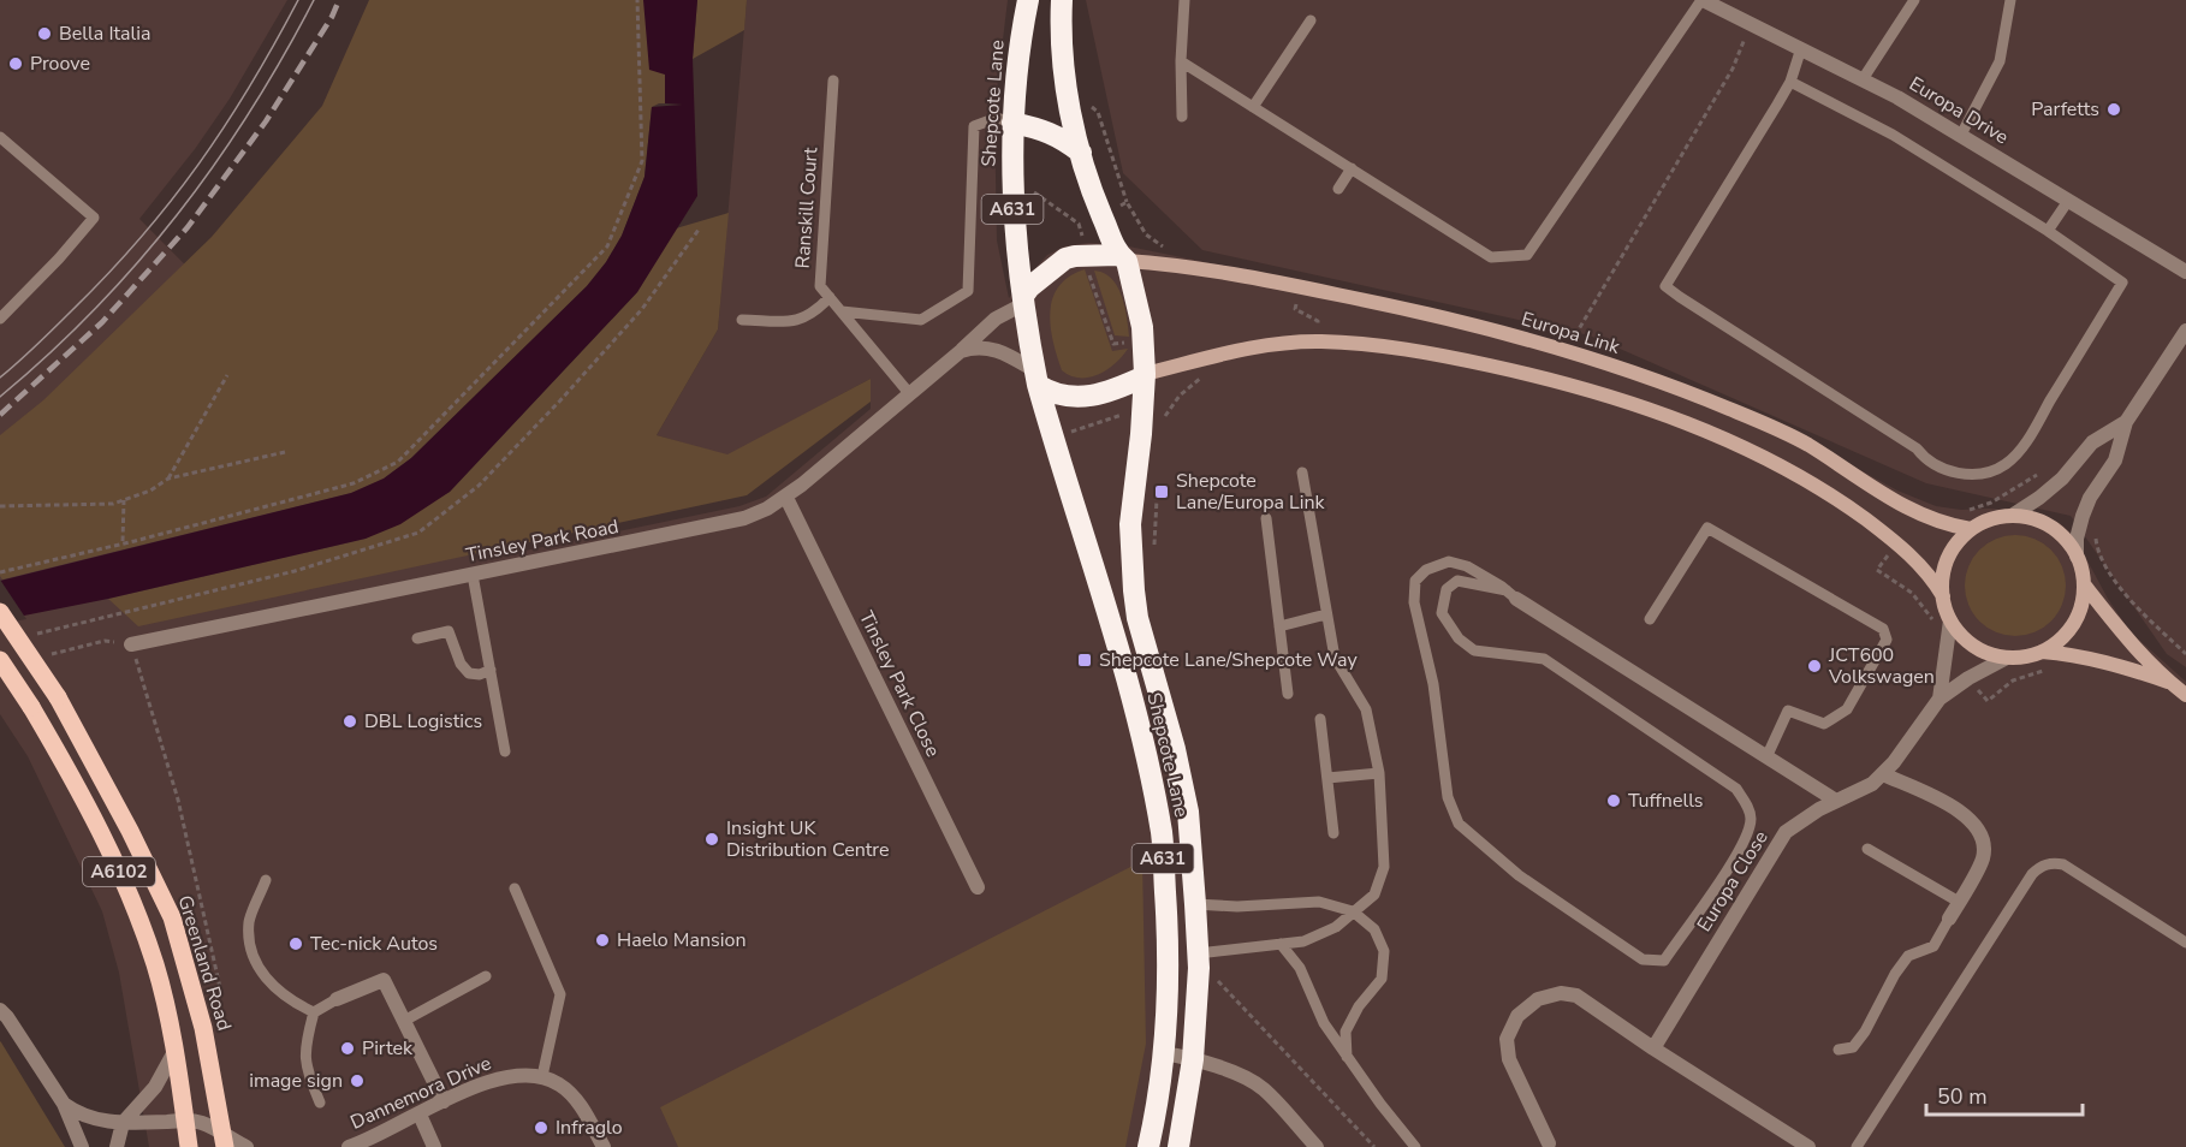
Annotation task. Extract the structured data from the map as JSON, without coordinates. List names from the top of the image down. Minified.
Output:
{"streets":{"highway":["Shepcote Lane","A631"],"main road":["A6102","Greenland Road"],"street":["Europa Drive","Europa Link","Tinsley Park Road","Tinsley Park Close","Europa Close","Dannemora Drive"],"lane":["Ranskill Court"]},"crossings":[["Shepcote Lane","Europa Link"],["Shepcote Lane","Tinsley Park Road"],["Ranskill Court","Tinsley Park Road"],["Europa Link","Tinsley Park Road"],["Europa Link","Europa Close"],["Tinsley Park Road","Tinsley Park Close"]],"places":{"other":["Bella Italia","Proove","Parfetts","JCT600 Volkswagen","DBL Logistics","Tuffnells","Insight UK Distribution Centre","Haelo Mansion","Tec-nick Autos","Pirtek","image sign","Infraglo"],"transit":["Shepcote Lane/Europa Link","Shepcote Lane/Shepcote Way"]},"scale_bar":"50 m"}
